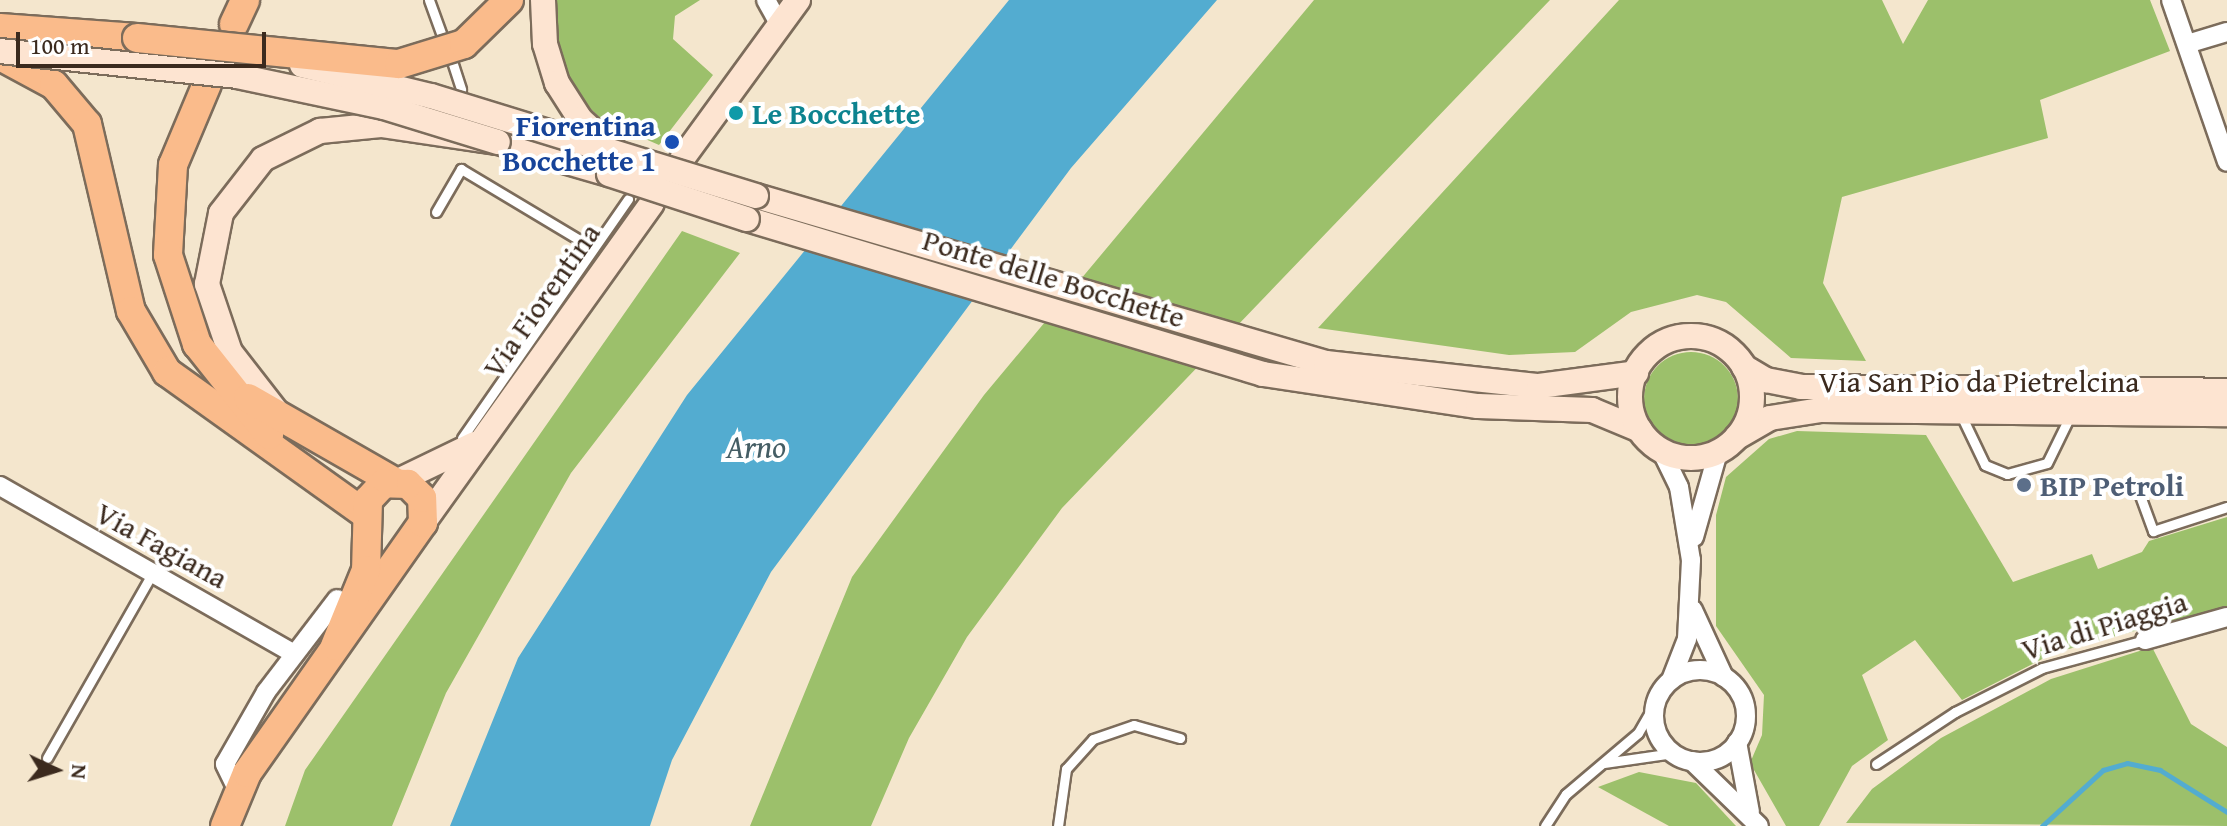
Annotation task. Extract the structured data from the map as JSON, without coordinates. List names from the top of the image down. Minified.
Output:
{"streets":{"main road":["Ponte delle Bocchette","Via Fiorentina","Via San Pio da Pietrelcina"],"street":["Via Fagiana","Via di Piaggia"]},"water":["Arno"],"places":["Le Bocchette","Fiorentina Bocchette 1","BIP Petroli"],"scale_bar":"100 m","north":"right"}
